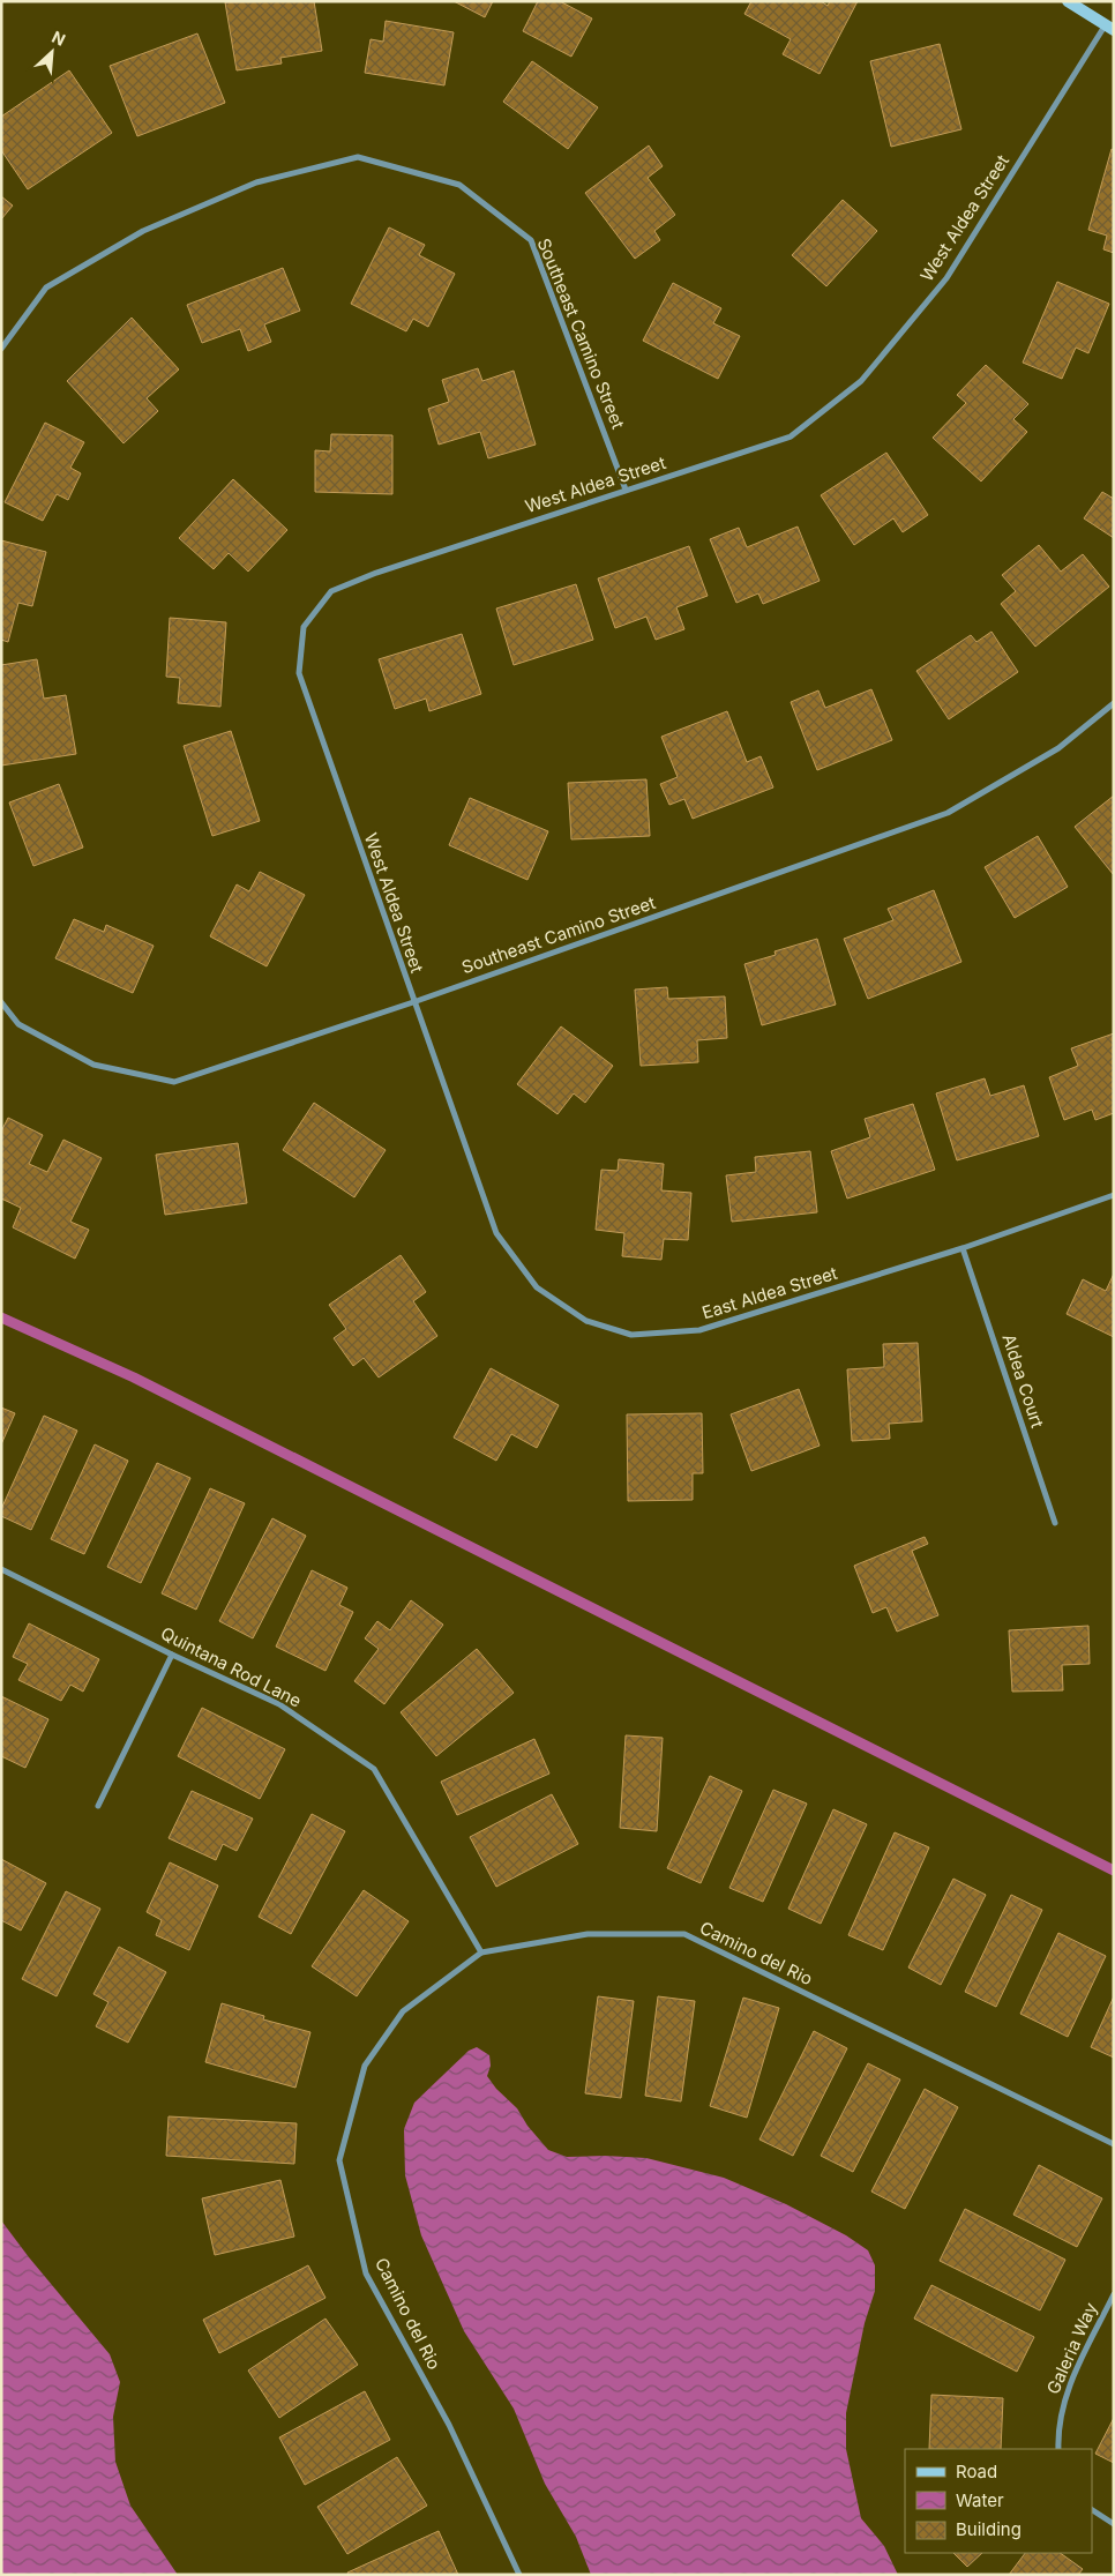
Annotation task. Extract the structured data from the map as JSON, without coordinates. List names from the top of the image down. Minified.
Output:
{"streets":{"street":["West Aldea Street","Southeast Camino Street","East Aldea Street","Aldea Court","Quintana Rod Lane","Camino del Rio","Galeria Way"]},"crossings":[["West Aldea Street","Southeast Camino Street"],["West Aldea Street","East Aldea Street"],["Southeast Camino Street","East Aldea Street"],["East Aldea Street","Aldea Court"],["Quintana Rod Lane","Camino del Rio"]],"legend":["Road","Water","Building"],"north":"top right"}
